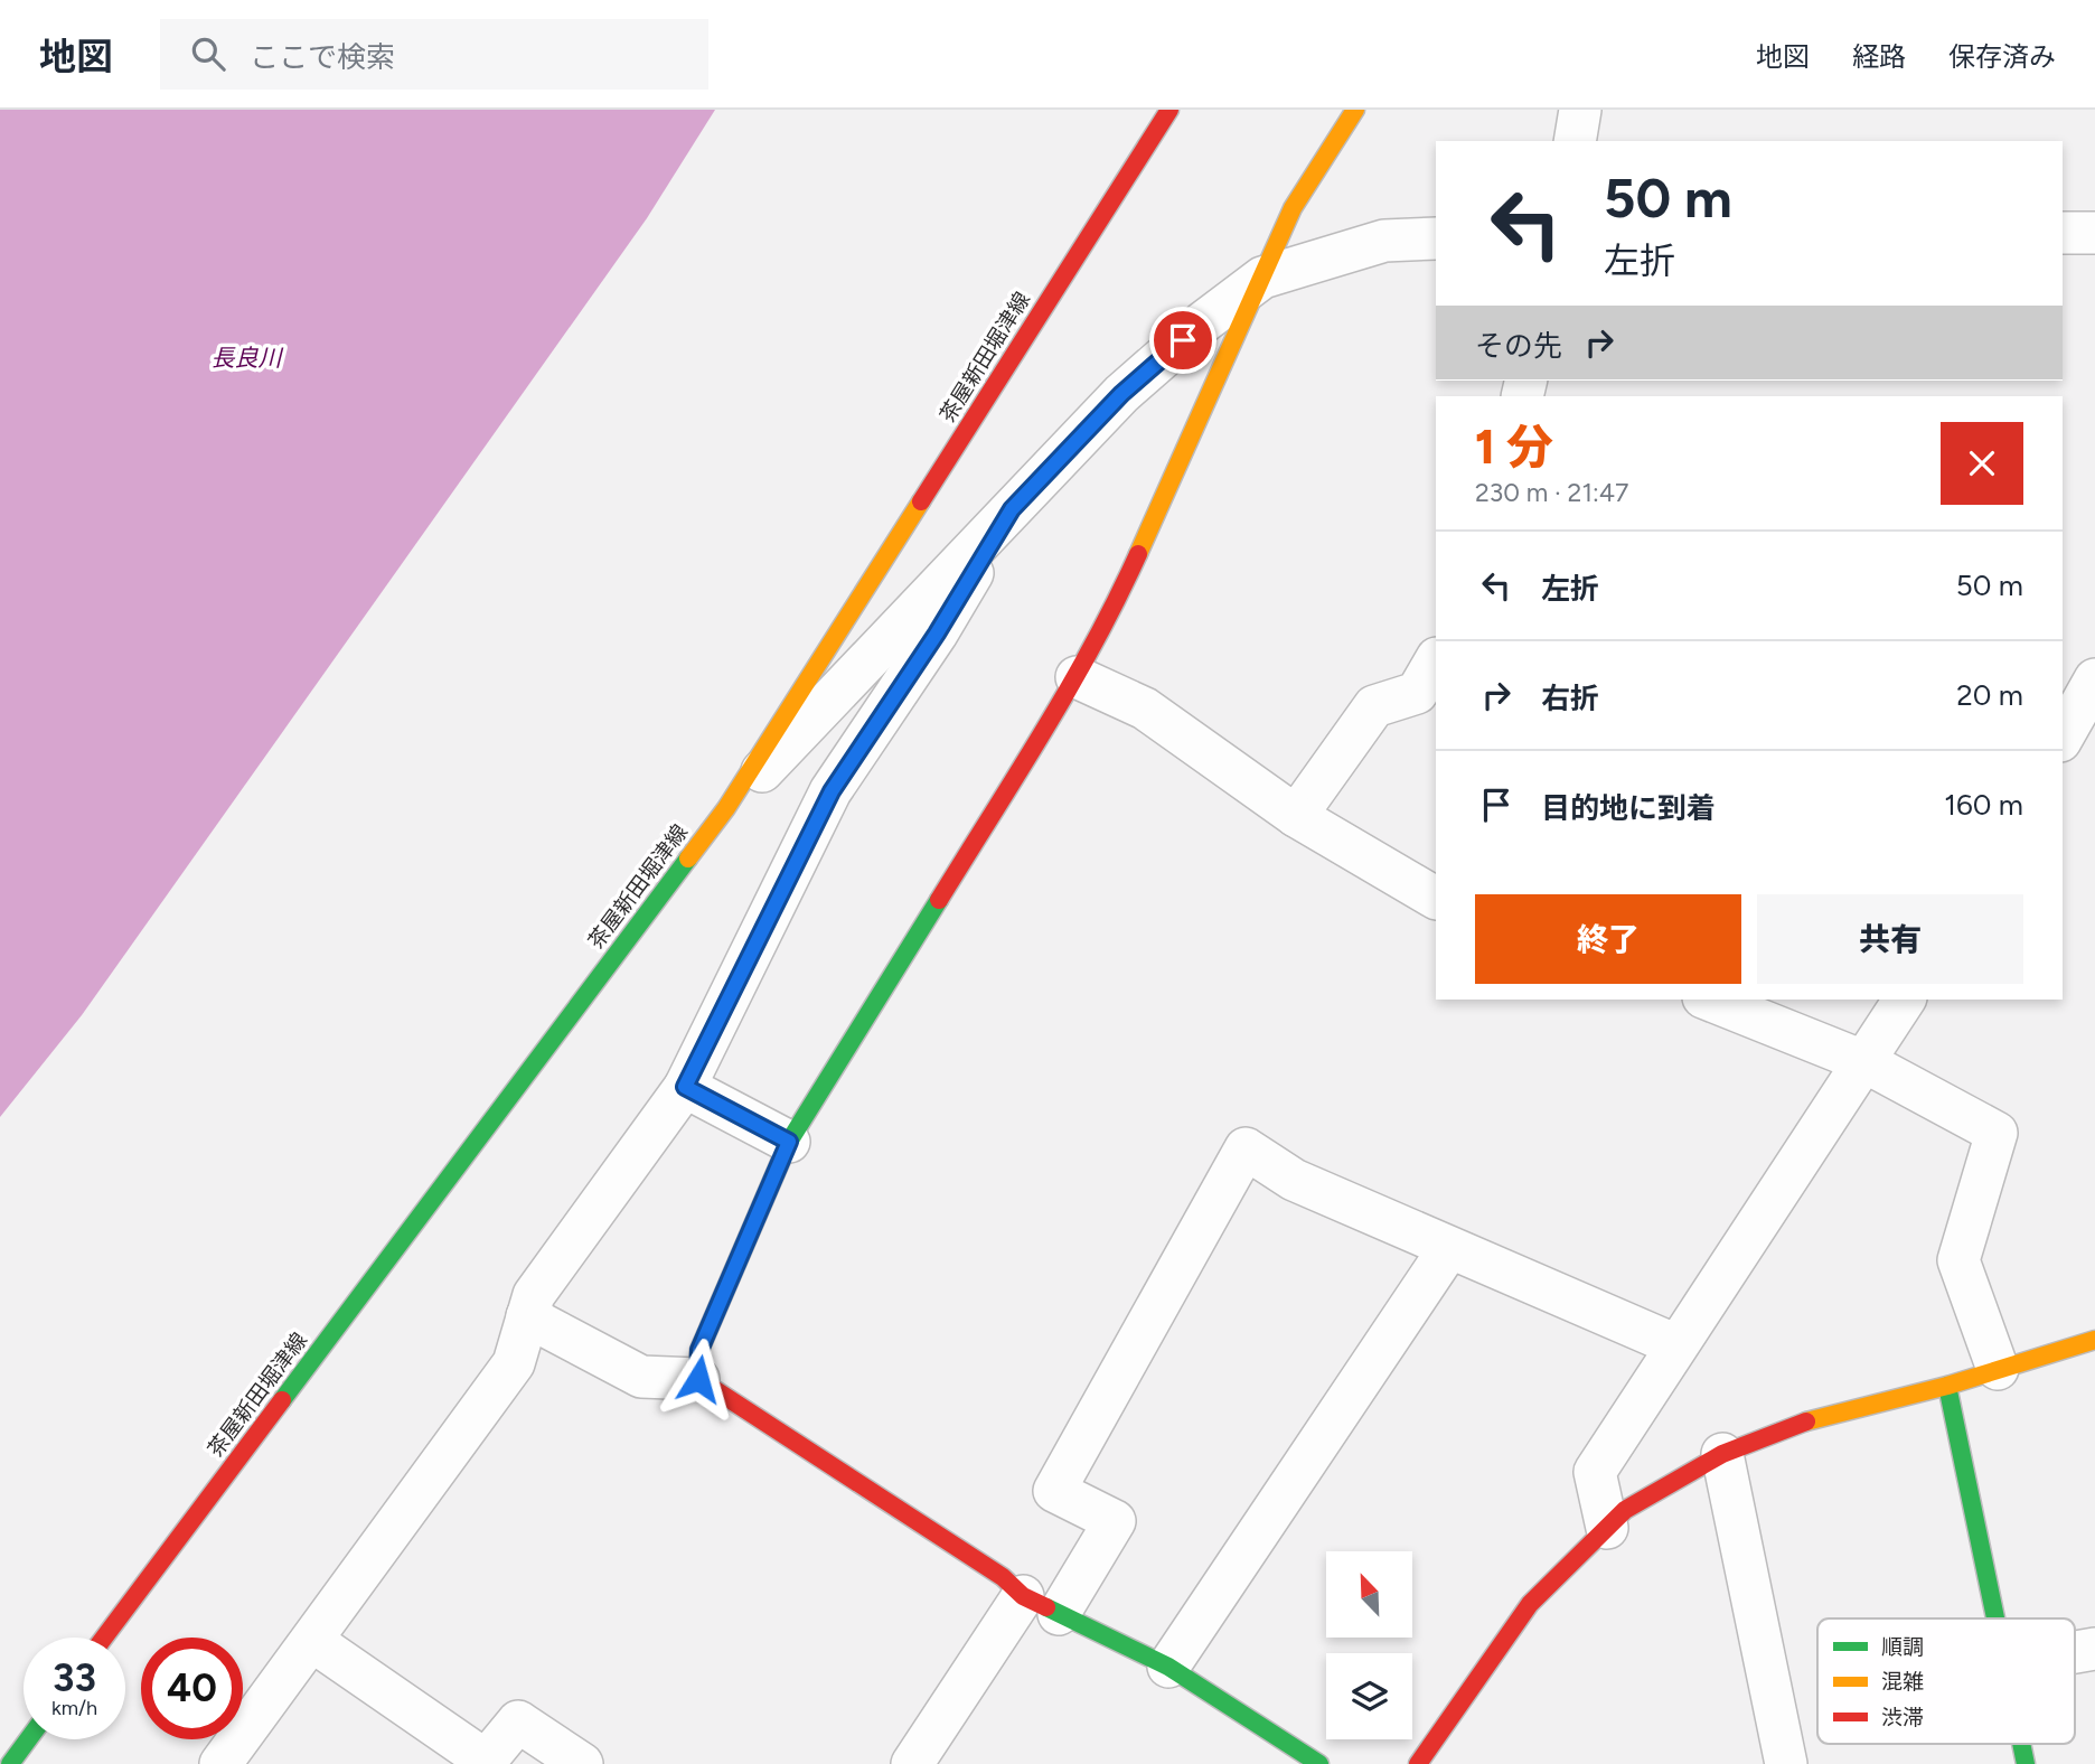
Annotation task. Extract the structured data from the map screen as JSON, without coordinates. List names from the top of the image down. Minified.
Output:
{"streets":{"street":["茶屋新田堀津線"]},"water":["長良川"],"legend":["順調","混雑","渋滞"],"north":"top left","page":{"header":"地図","search":"ここで検索","nav":["地図","経路","保存済み"],"turn":["50 m","左折"],"then":"その先","heading":["1 分","230 m · 21:47"],"list":[{"name":"左折","value":"50 m"},{"name":"右折","value":"20 m"},{"name":"目的地に到着","value":"160 m"}],"buttons":["終了","共有"],"speed":"33 km/h","limit":"40"}}
